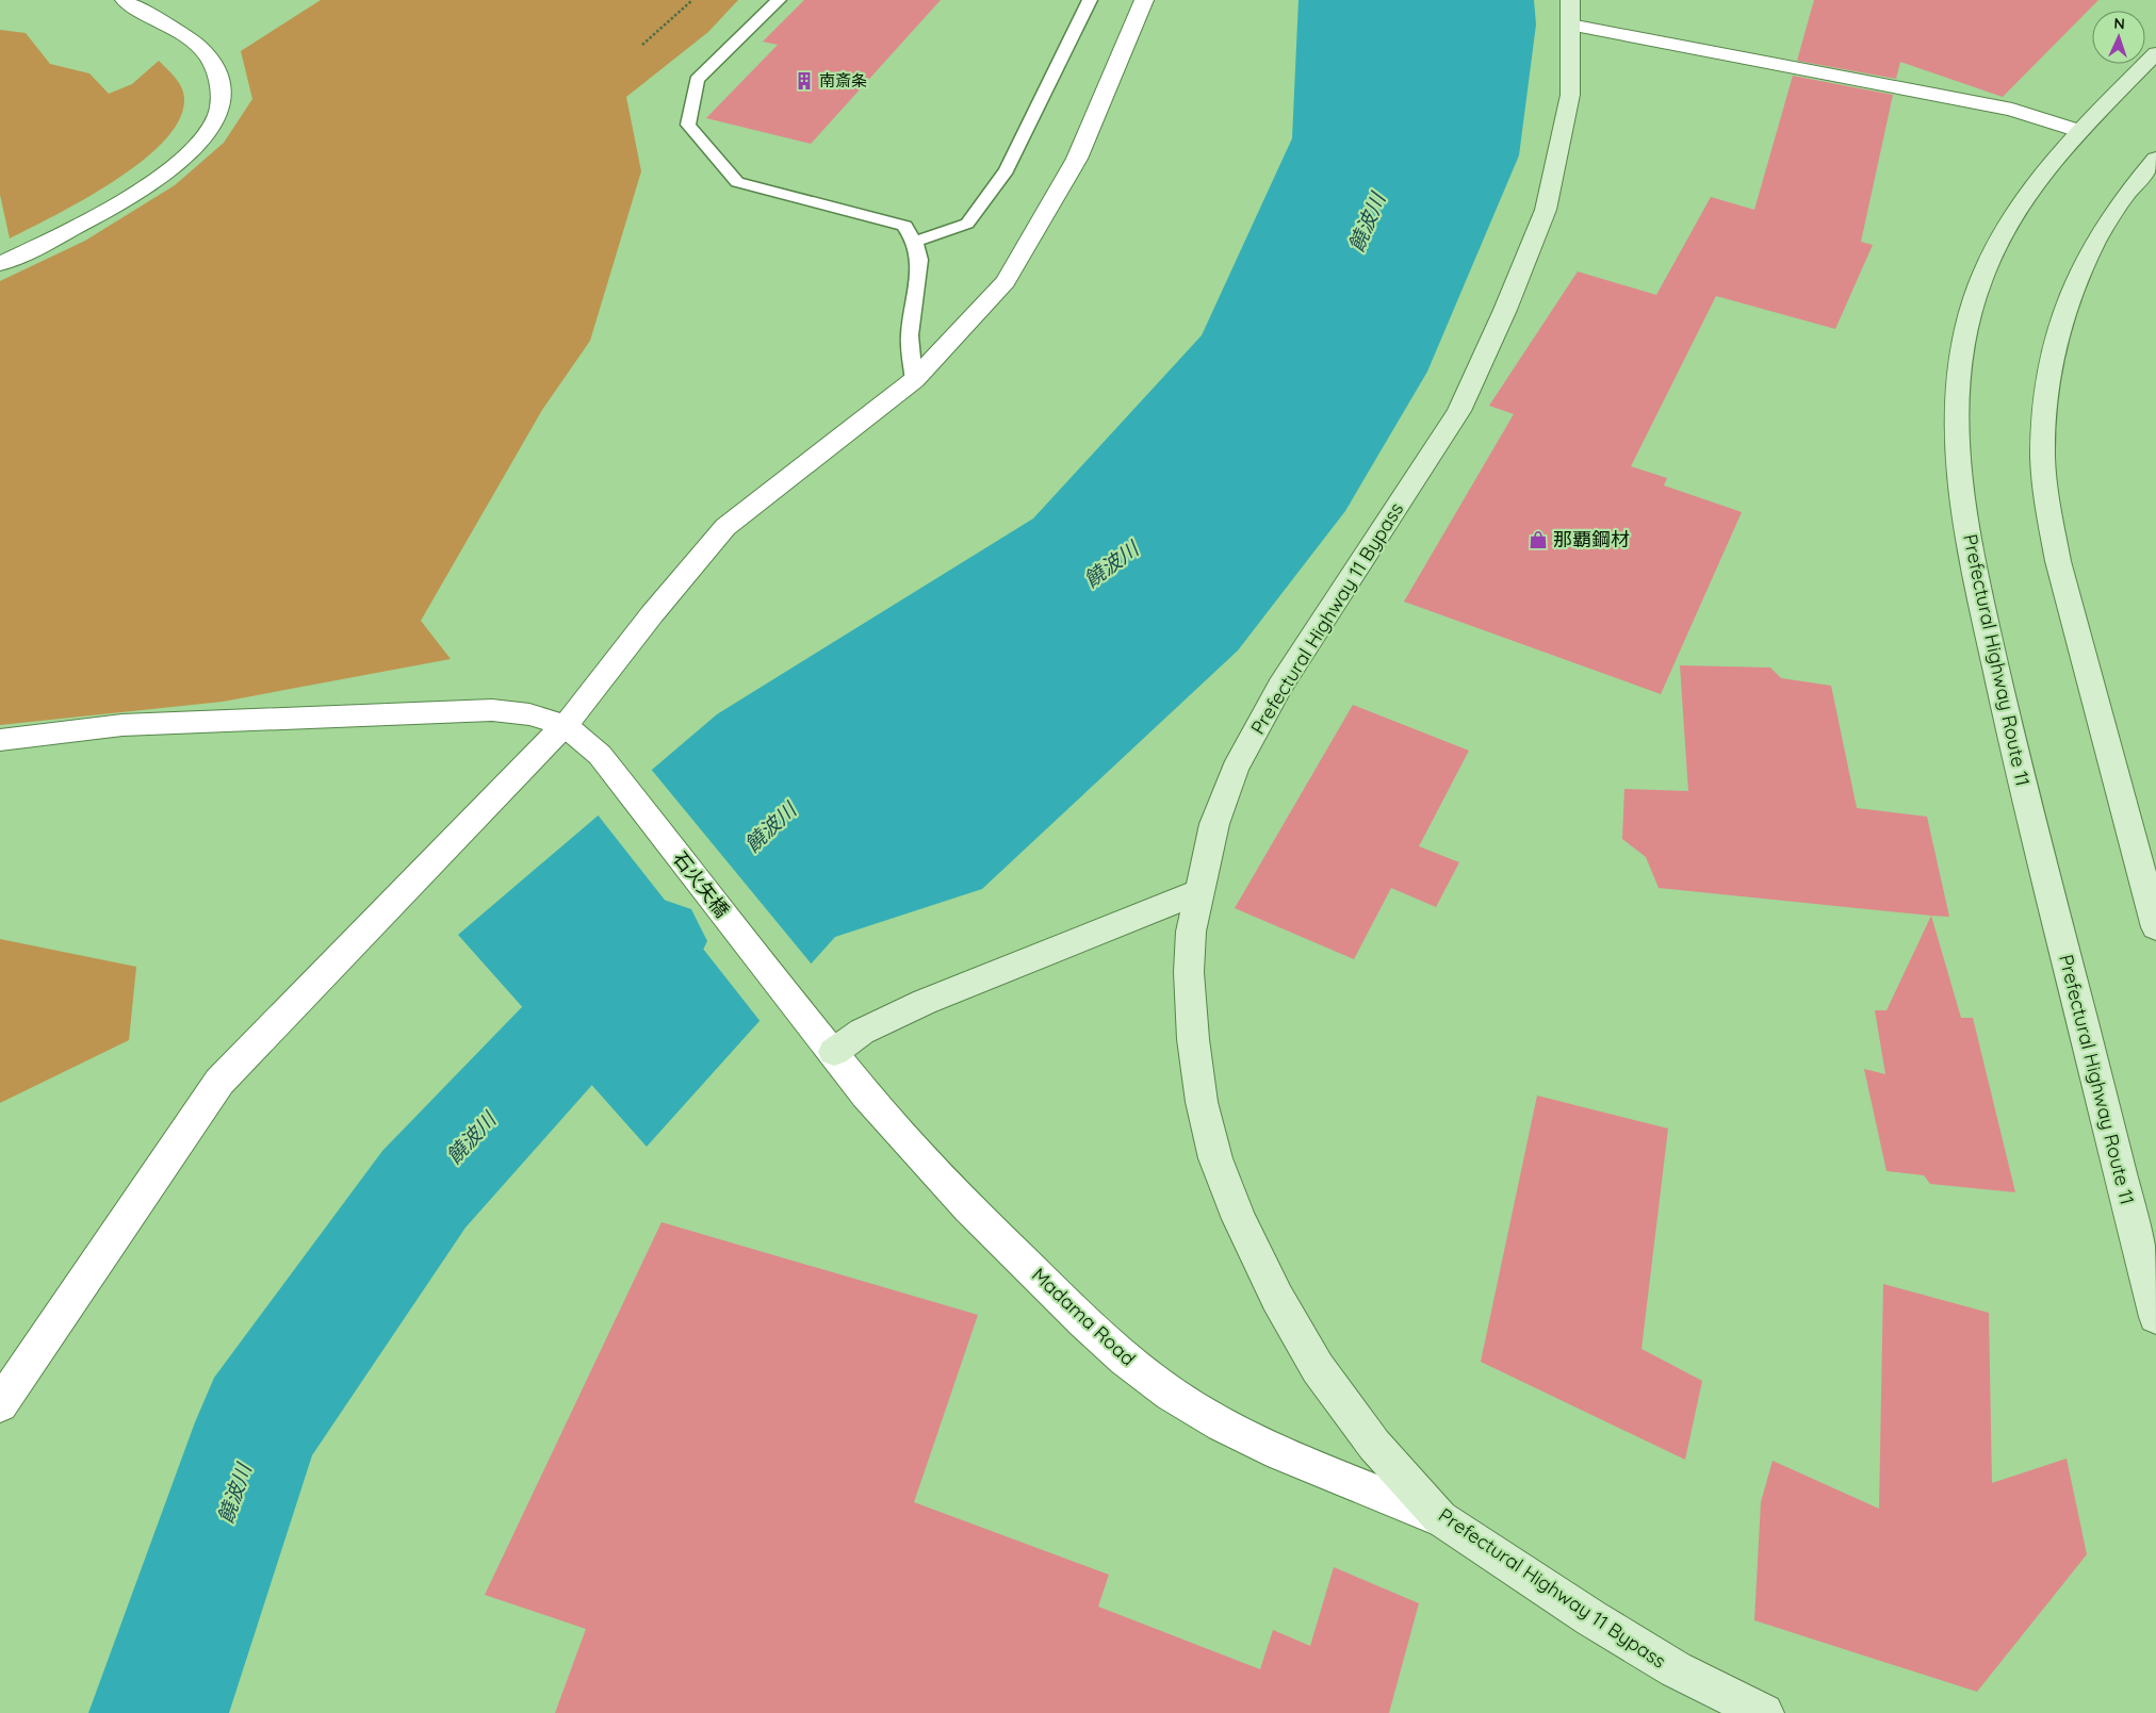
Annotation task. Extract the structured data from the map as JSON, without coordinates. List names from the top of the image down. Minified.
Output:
{"streets":{"main road":["Prefectural Highway 11 Bypass","Prefectural Highway Route 11"],"street":["石火矢橋","Madama Road"]},"crossings":[["Prefectural Highway 11 Bypass","Madama Road"],["石火矢橋","Madama Road"]],"water":["饒波川"],"places":{"building":["南斎条"],"shop":["那覇鋼材"]},"north":"top"}
